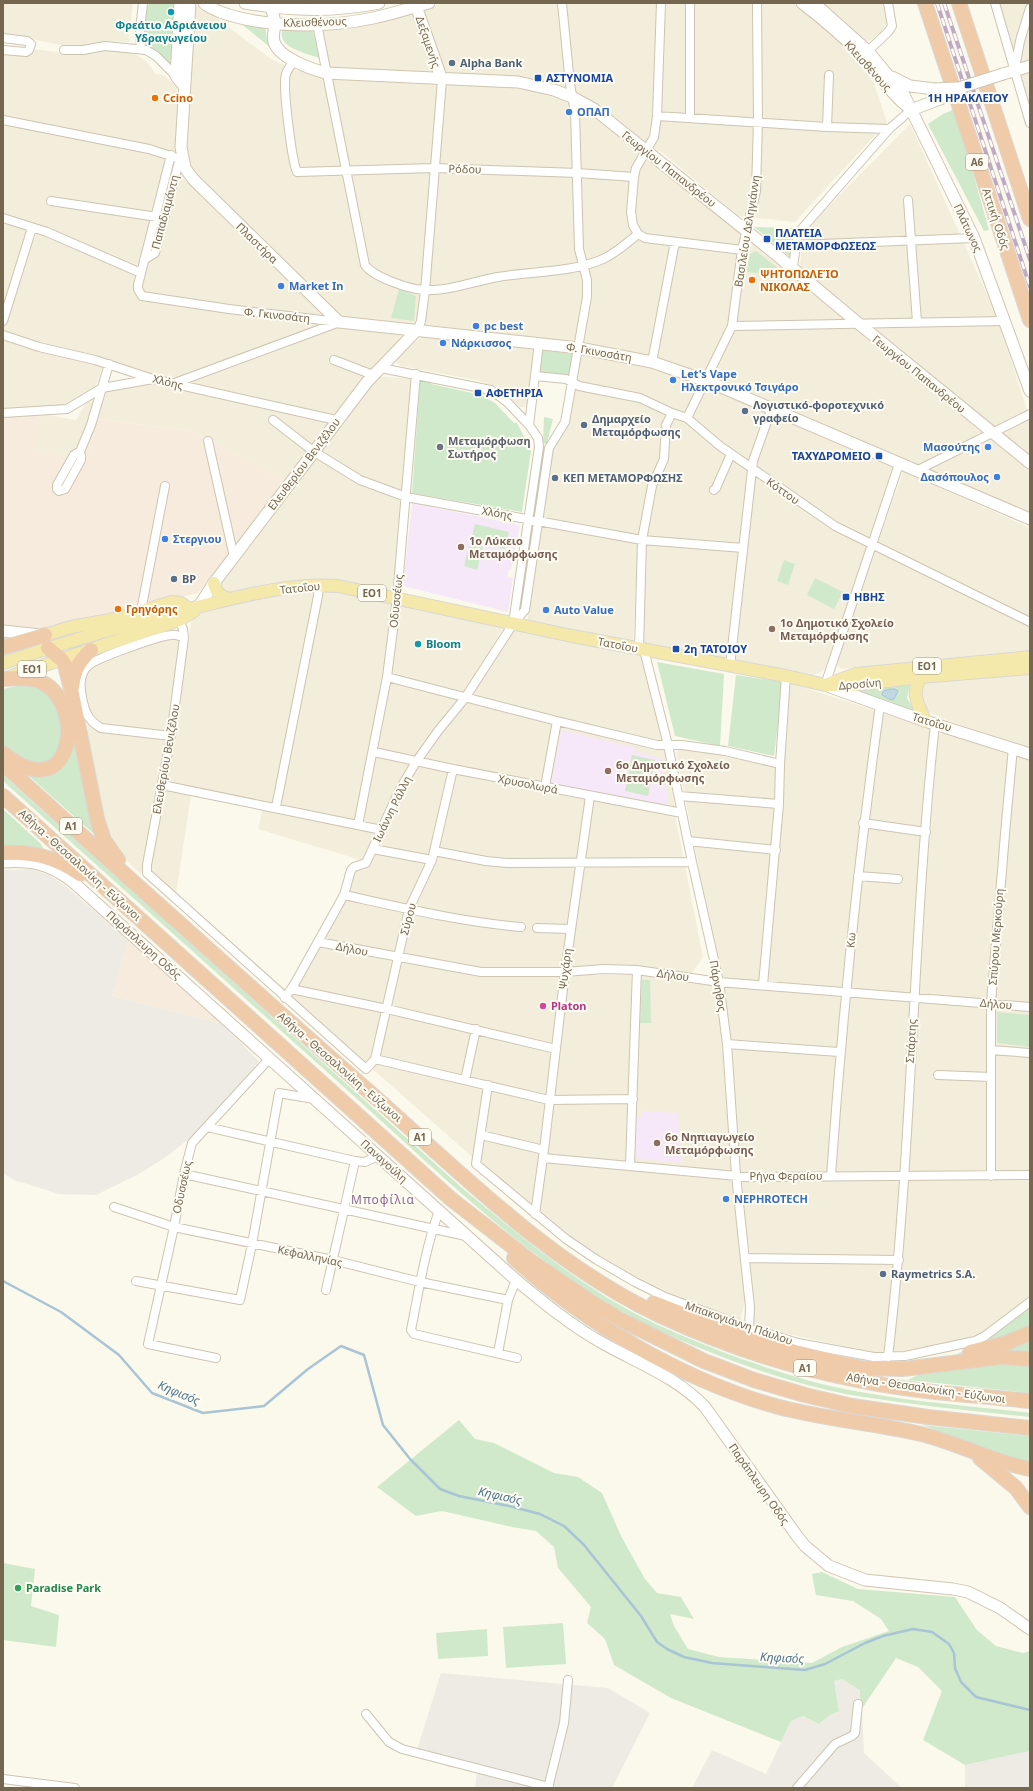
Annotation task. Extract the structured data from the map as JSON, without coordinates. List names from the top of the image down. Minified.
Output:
{"streets":{"highway":["Α6","Αττική Οδός","Α1","Αθήνα - Θεσσαλονίκη - Εύζωνοι"],"main road":["Τατοΐου","ΕΟ1","Δροσίνη"],"street":["Κλεισθένους","Δεξαμενής","Ρόδου","Γεωργίου Παπανδρέου","Παπαδιαμάντη","Πλάτωνος","Βασιλείου Δεληγιάννη","Πλαστήρα","Φ. Γκινοσάτη","Χλόης","Ελευθερίου Βενιζέλου","Κόττου","Οδυσσέως","Χρυσολωρά","Ιωάννη Ράλλη","Σύρου","Σπύρου Μερκούρη","Κω","Παράπλευρη Οδός","Δήλου","Ψυχάρη","Πάρνηθος","Σπάρτης","Παναγούλη","Ρήγα Φεραίου","Κεφαλληνίας","Μπακογιάννη Πάυλου"]},"crossings":[["Κλεισθένους","Δεξαμενής"],["Κλεισθένους","Γεωργίου Παπανδρέου"],["Κλεισθένους","Πλάτωνος"],["Δεξαμενής","Γεωργίου Παπανδρέου"],["Ρόδου","Γεωργίου Παπανδρέου"],["Ρόδου","Ιωάννη Ράλλη"],["Γεωργίου Παπανδρέου","Βασιλείου Δεληγιάννη"],["Γεωργίου Παπανδρέου","Ιωάννη Ράλλη"],["Παπαδιαμάντη","Πλαστήρα"],["Παπαδιαμάντη","Φ. Γκινοσάτη"],["Βασιλείου Δεληγιάννη","Φ. Γκινοσάτη"],["Πλαστήρα","Φ. Γκινοσάτη"],["Φ. Γκινοσάτη","Ελευθερίου Βενιζέλου"],["Φ. Γκινοσάτη","Ιωάννη Ράλλη"],["Χλόης","Ελευθερίου Βενιζέλου"],["Χλόης","Οδυσσέως"],["Χλόης","Ιωάννη Ράλλη"],["Χλόης","Πάρνηθος"],["Ελευθερίου Βενιζέλου","Τατοΐου"],["Ελευθερίου Βενιζέλου","Ιωάννη Ράλλη"],["Ελευθερίου Βενιζέλου","Σύρου"],["Κόττου","Ιωάννη Ράλλη"],["Κόττου","Πάρνηθος"],["Τατοΐου","Οδυσσέως"],["Τατοΐου","Δροσίνη"],["Τατοΐου","Ιωάννη Ράλλη"],["Τατοΐου","Σπύρου Μερκούρη"],["Τατοΐου","Κω"],["Τατοΐου","Πάρνηθος"],["Τατοΐου","Σπάρτης"],["Οδυσσέως","Χρυσολωρά"],["Οδυσσέως","Παράπλευρη Οδός"],["Οδυσσέως","Παναγούλη"],["Οδυσσέως","Κεφαλληνίας"],["Χρυσολωρά","Ιωάννη Ράλλη"],["Χρυσολωρά","Σύρου"],["Χρυσολωρά","Ψυχάρη"],["Χρυσολωρά","Πάρνηθος"],["Ιωάννη Ράλλη","Σύρου"],["Ιωάννη Ράλλη","Δήλου"],["Σύρου","Δήλου"],["Σπύρου Μερκούρη","Δήλου"],["Σπύρου Μερκούρη","Ρήγα Φεραίου"],["Κω","Δήλου"],["Κω","Ρήγα Φεραίου"],["Παράπλευρη Οδός","Παναγούλη"],["Δήλου","Ψυχάρη"],["Δήλου","Πάρνηθος"],["Δήλου","Σπάρτης"],["Ψυχάρη","Ρήγα Φεραίου"],["Ψυχάρη","Μπακογιάννη Πάυλου"],["Πάρνηθος","Ρήγα Φεραίου"],["Πάρνηθος","Μπακογιάννη Πάυλου"],["Σπάρτης","Ρήγα Φεραίου"],["Σπάρτης","Μπακογιάννη Πάυλου"],["Ρήγα Φεραίου","Μπακογιάννη Πάυλου"]],"districts":["Μποφίλια"],"water":["Κηφισός"],"places":{"other":["Φρεάτιο Αδριάνειου Υδραγωγείου","Alpha Bank","Ccino","ΟΠΑΠ","ΨΗΤΟΠΩΛΕΊΟ ΝΙΚΟΛΑΣ","Market In","pc best","Νάρκισσος","Let's Vape Ηλεκτρονικό Τσιγάρο","Λογιστικό-φοροτεχνικό γραφείο","Δημαρχείο Μεταμόρφωσης","Μεταμόρφωση Σωτήρος","Μασούτης","Δασόπουλος","ΚΕΠ ΜΕΤΑΜΟΡΦΩΣΗΣ","Στεργιου","1ο Λύκειο Μεταμόρφωσης","BP","Γρηγόρης","Auto Value","1ο Δημοτικό Σχολείο Μεταμόρφωσης","Bloom","6ο Δημοτικό Σχολείο Μεταμόρφωσης","Platon","6ο Νηπιαγωγείο Μεταμόρφωσης","NEPHROTECH","Raymetrics S.A.","Paradise Park"],"transit":["ΑΣΤΥΝΟΜΙΑ","1Η ΗΡΑΚΛΕΙΟΥ","ΠΛΑΤΕΙΑ ΜΕΤΑΜΟΡΦΩΣΕΩΣ","ΑΦΕΤΗΡΙΑ","ΤΑΧΥΔΡΟΜΕΙΟ","ΗΒΗΣ","2η ΤΑΤΟΙΟΥ"]}}
